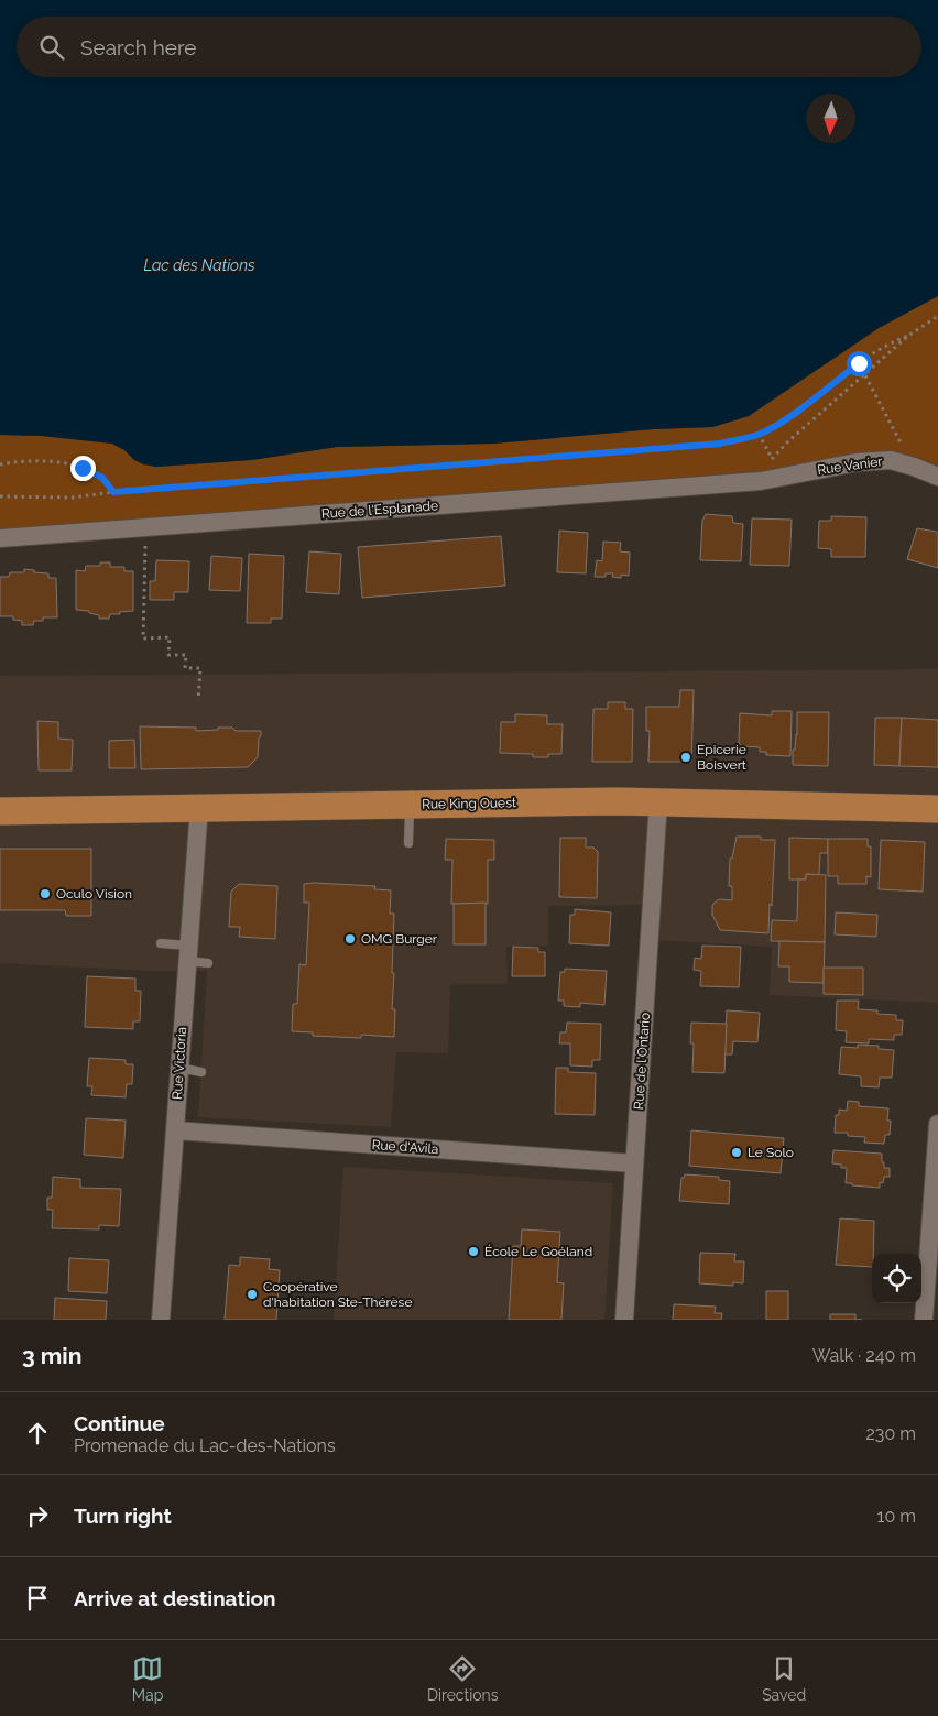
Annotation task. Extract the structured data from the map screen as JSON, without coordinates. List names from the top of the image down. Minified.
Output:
{"streets":{"main road":["Rue King Ouest"],"street":["Rue Vanier","Rue de l'Esplanade","Rue de l'Ontario","Rue Victoria","Rue d'Avila"]},"crossings":[["Rue Vanier","Rue de l'Esplanade"],["Rue King Ouest","Rue de l'Ontario"],["Rue King Ouest","Rue Victoria"],["Rue de l'Ontario","Rue d'Avila"],["Rue Victoria","Rue d'Avila"]],"water":["Lac des Nations"],"places":["Epicerie Boisvert","Oculo Vision","OMG Burger","Le Solo","École Le Goéland","Coopérative d'habitation Ste-Thérèse"],"north":"bottom","page":{"search":"Search here","heading":["3 min","Walk · 240 m"],"list":[["Continue","Promenade du Lac-des-Nations","230 m"],["Turn right","10 m"],"Arrive at destination"],"nav":["Map","Directions","Saved"]}}
